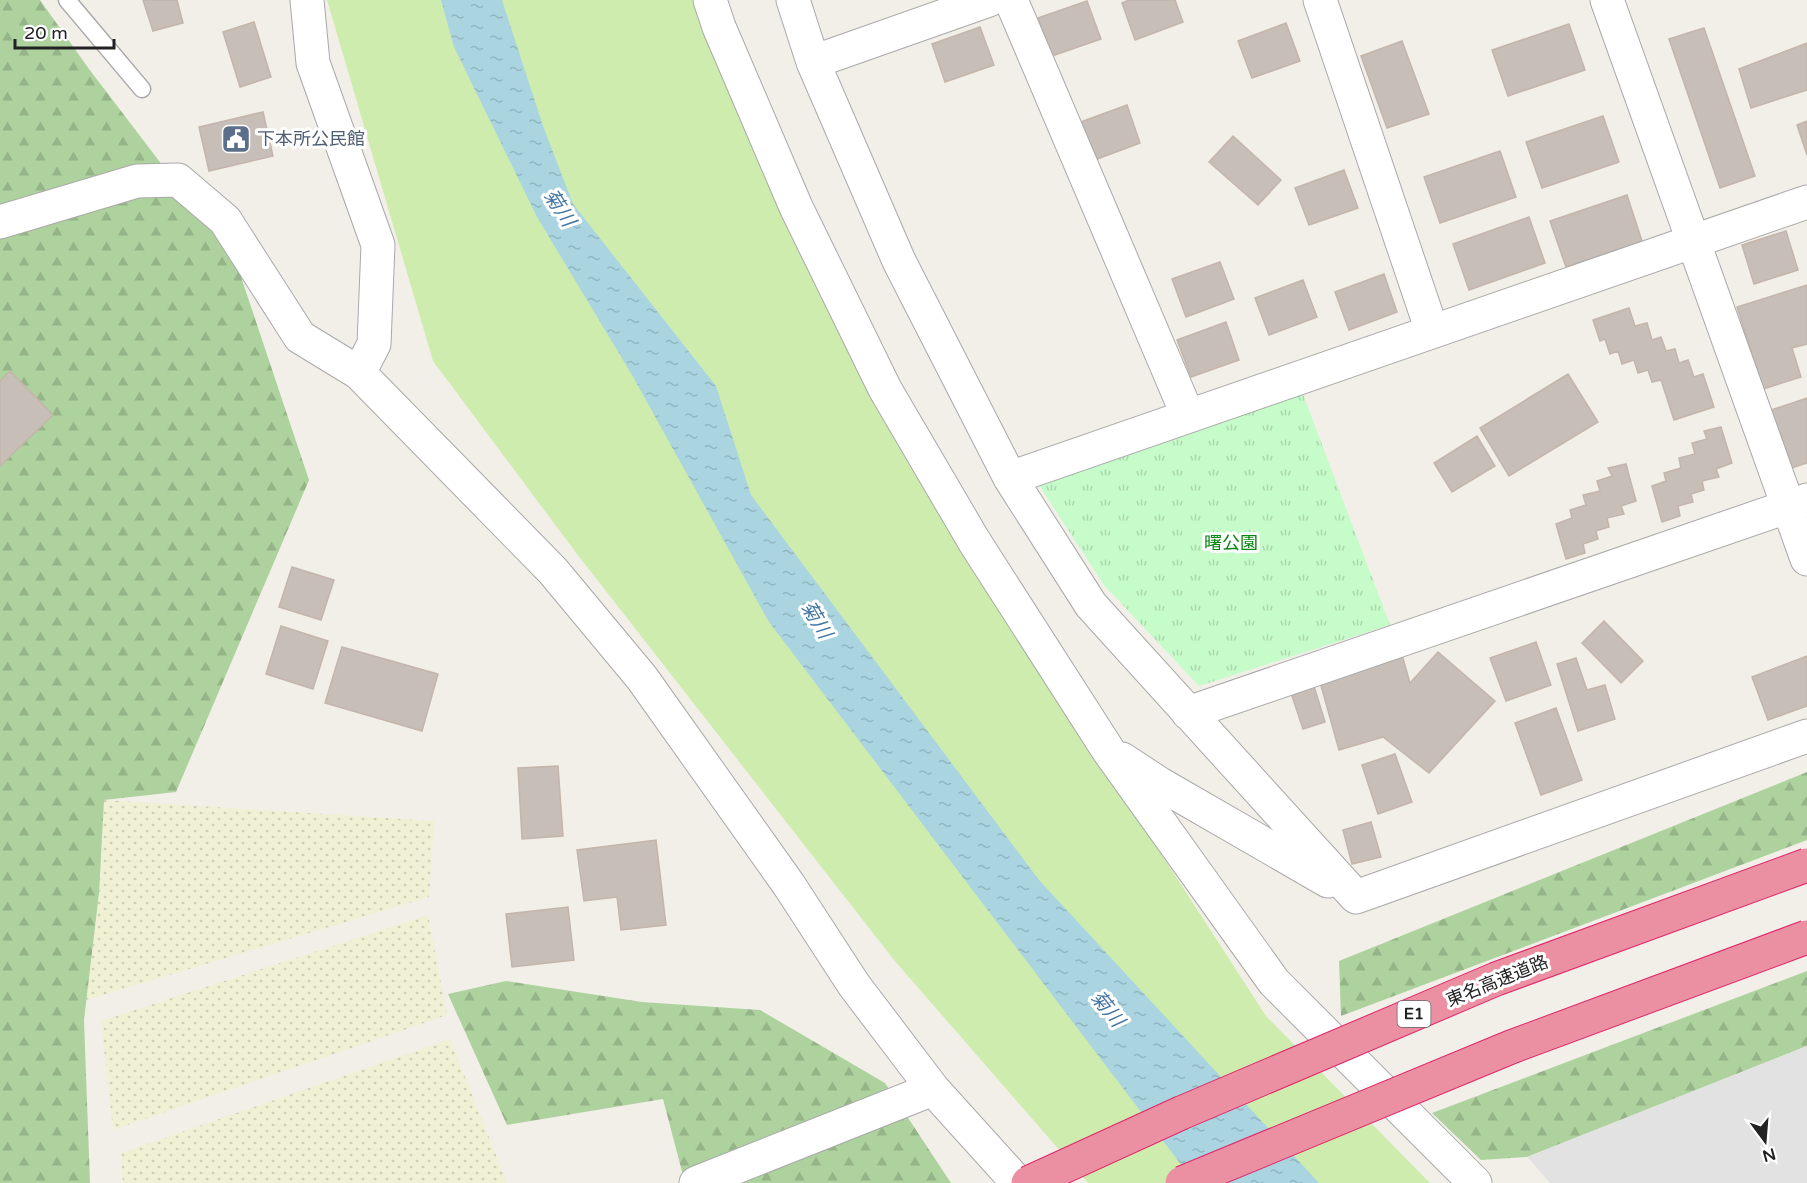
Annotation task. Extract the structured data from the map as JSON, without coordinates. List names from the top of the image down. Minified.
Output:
{"streets":{"highway":["東名高速道路","E1"]},"water":["菊川"],"parks":["曙公園"],"places":{"public building":["下本所公民館"]},"scale_bar":"20 m","north":"bottom"}
